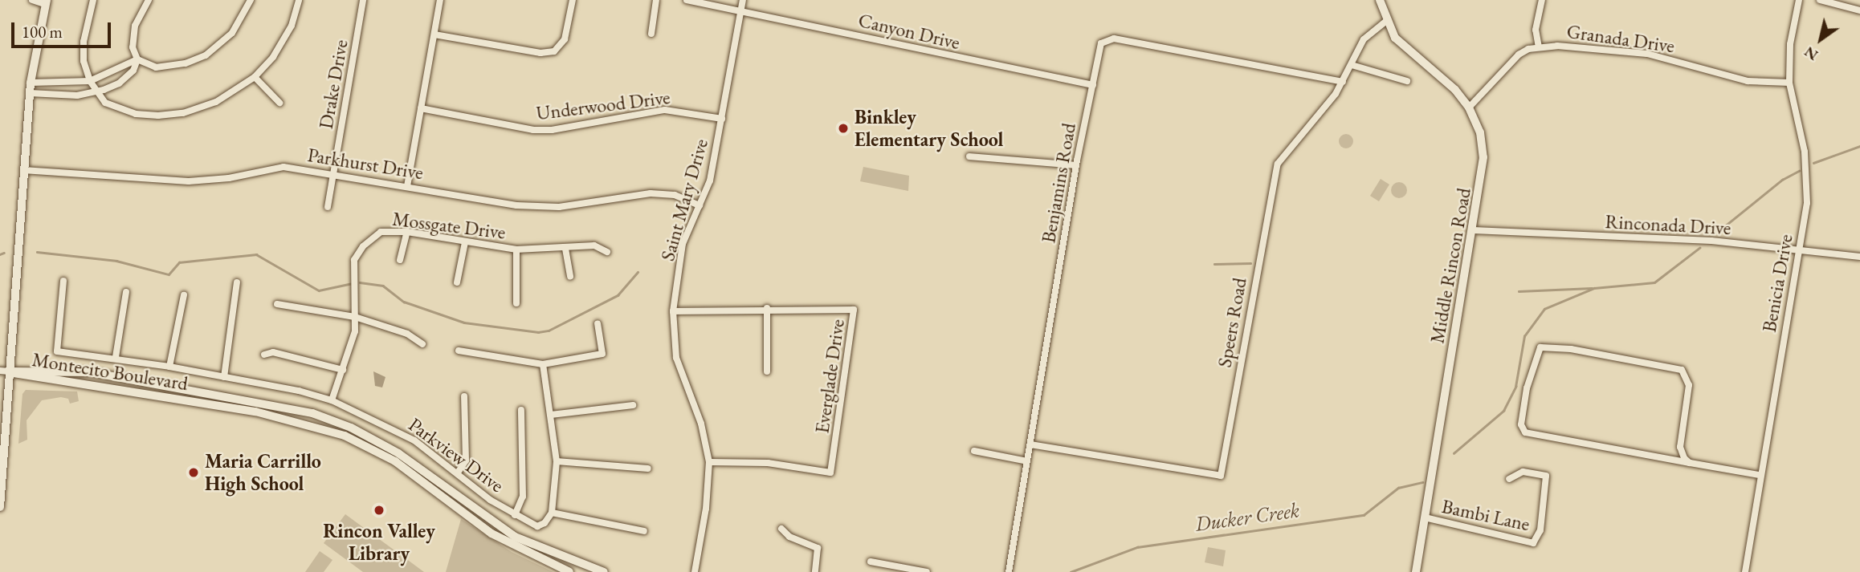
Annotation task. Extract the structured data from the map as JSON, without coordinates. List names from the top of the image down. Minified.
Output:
{"streets":{"main road":["Montecito Boulevard"],"street":["Canyon Drive","Granada Drive","Drake Drive","Underwood Drive","Parkhurst Drive","Benjamins Road","Saint Mary Drive","Rinconada Drive","Mossgate Drive","Middle Rincon Road","Benicia Drive","Speers Road","Everglade Drive","Parkview Drive","Bambi Lane"]},"crossings":[["Canyon Drive","Benjamins Road"],["Canyon Drive","Saint Mary Drive"],["Granada Drive","Middle Rincon Road"],["Granada Drive","Benicia Drive"],["Drake Drive","Parkhurst Drive"],["Underwood Drive","Saint Mary Drive"],["Parkhurst Drive","Saint Mary Drive"],["Benjamins Road","Speers Road"],["Saint Mary Drive","Everglade Drive"],["Rinconada Drive","Middle Rincon Road"],["Rinconada Drive","Benicia Drive"],["Mossgate Drive","Parkview Drive"],["Middle Rincon Road","Speers Road"],["Middle Rincon Road","Bambi Lane"]],"water":["Ducker Creek"],"places":["Binkley Elementary School","Maria Carrillo High School","Rincon Valley Library"],"scale_bar":"100 m","north":"bottom left"}
